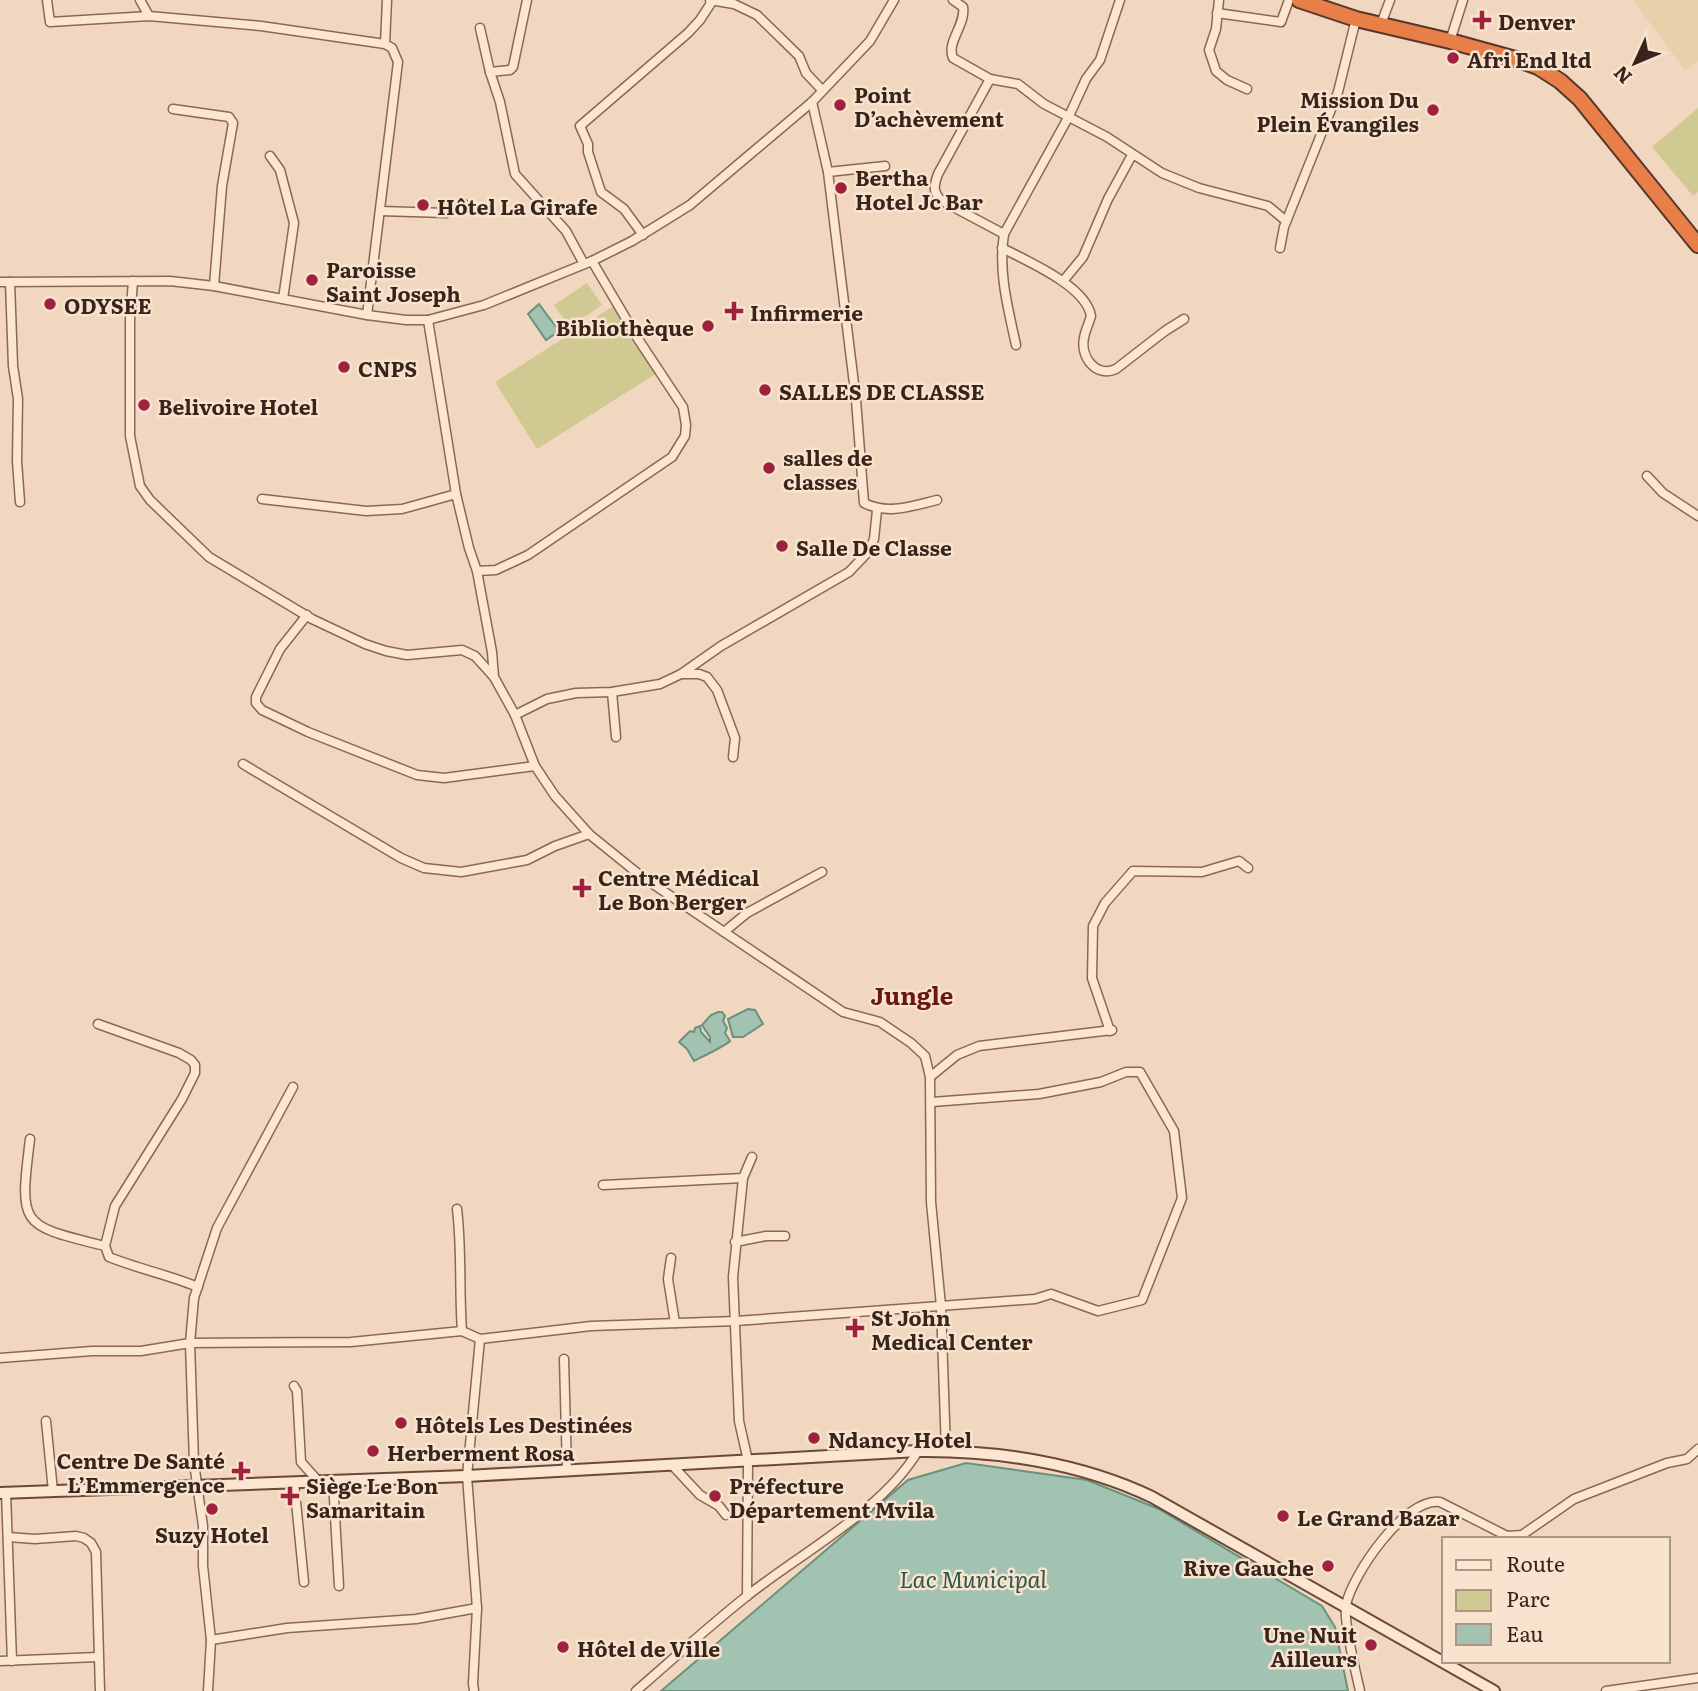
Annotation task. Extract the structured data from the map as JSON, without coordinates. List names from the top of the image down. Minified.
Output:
{"districts":["Jungle"],"water":["Lac Municipal"],"places":{"health":["Denver","Infirmerie","Centre Médical Le Bon Berger","St John Medical Center","Centre De Santé L’Emmergence","Siège Le Bon Samaritain"],"other":["Afri End ltd","Point D’achèvement","Mission Du Plein Évangiles","Bertha Hotel Jc Bar","Hôtel La Girafe","Paroisse Saint Joseph","ODYSEE","Bibliothèque","CNPS","SALLES DE CLASSE","Belivoire Hotel","salles de classes","Salle De Classe","Hôtels Les Destinées","Ndancy Hotel","Herberment Rosa","Préfecture Département Mvila","Suzy Hotel","Le Grand Bazar","Rive Gauche","Une Nuit Ailleurs","Hôtel de Ville"]},"legend":["Route","Parc","Eau"],"north":"bottom left"}
